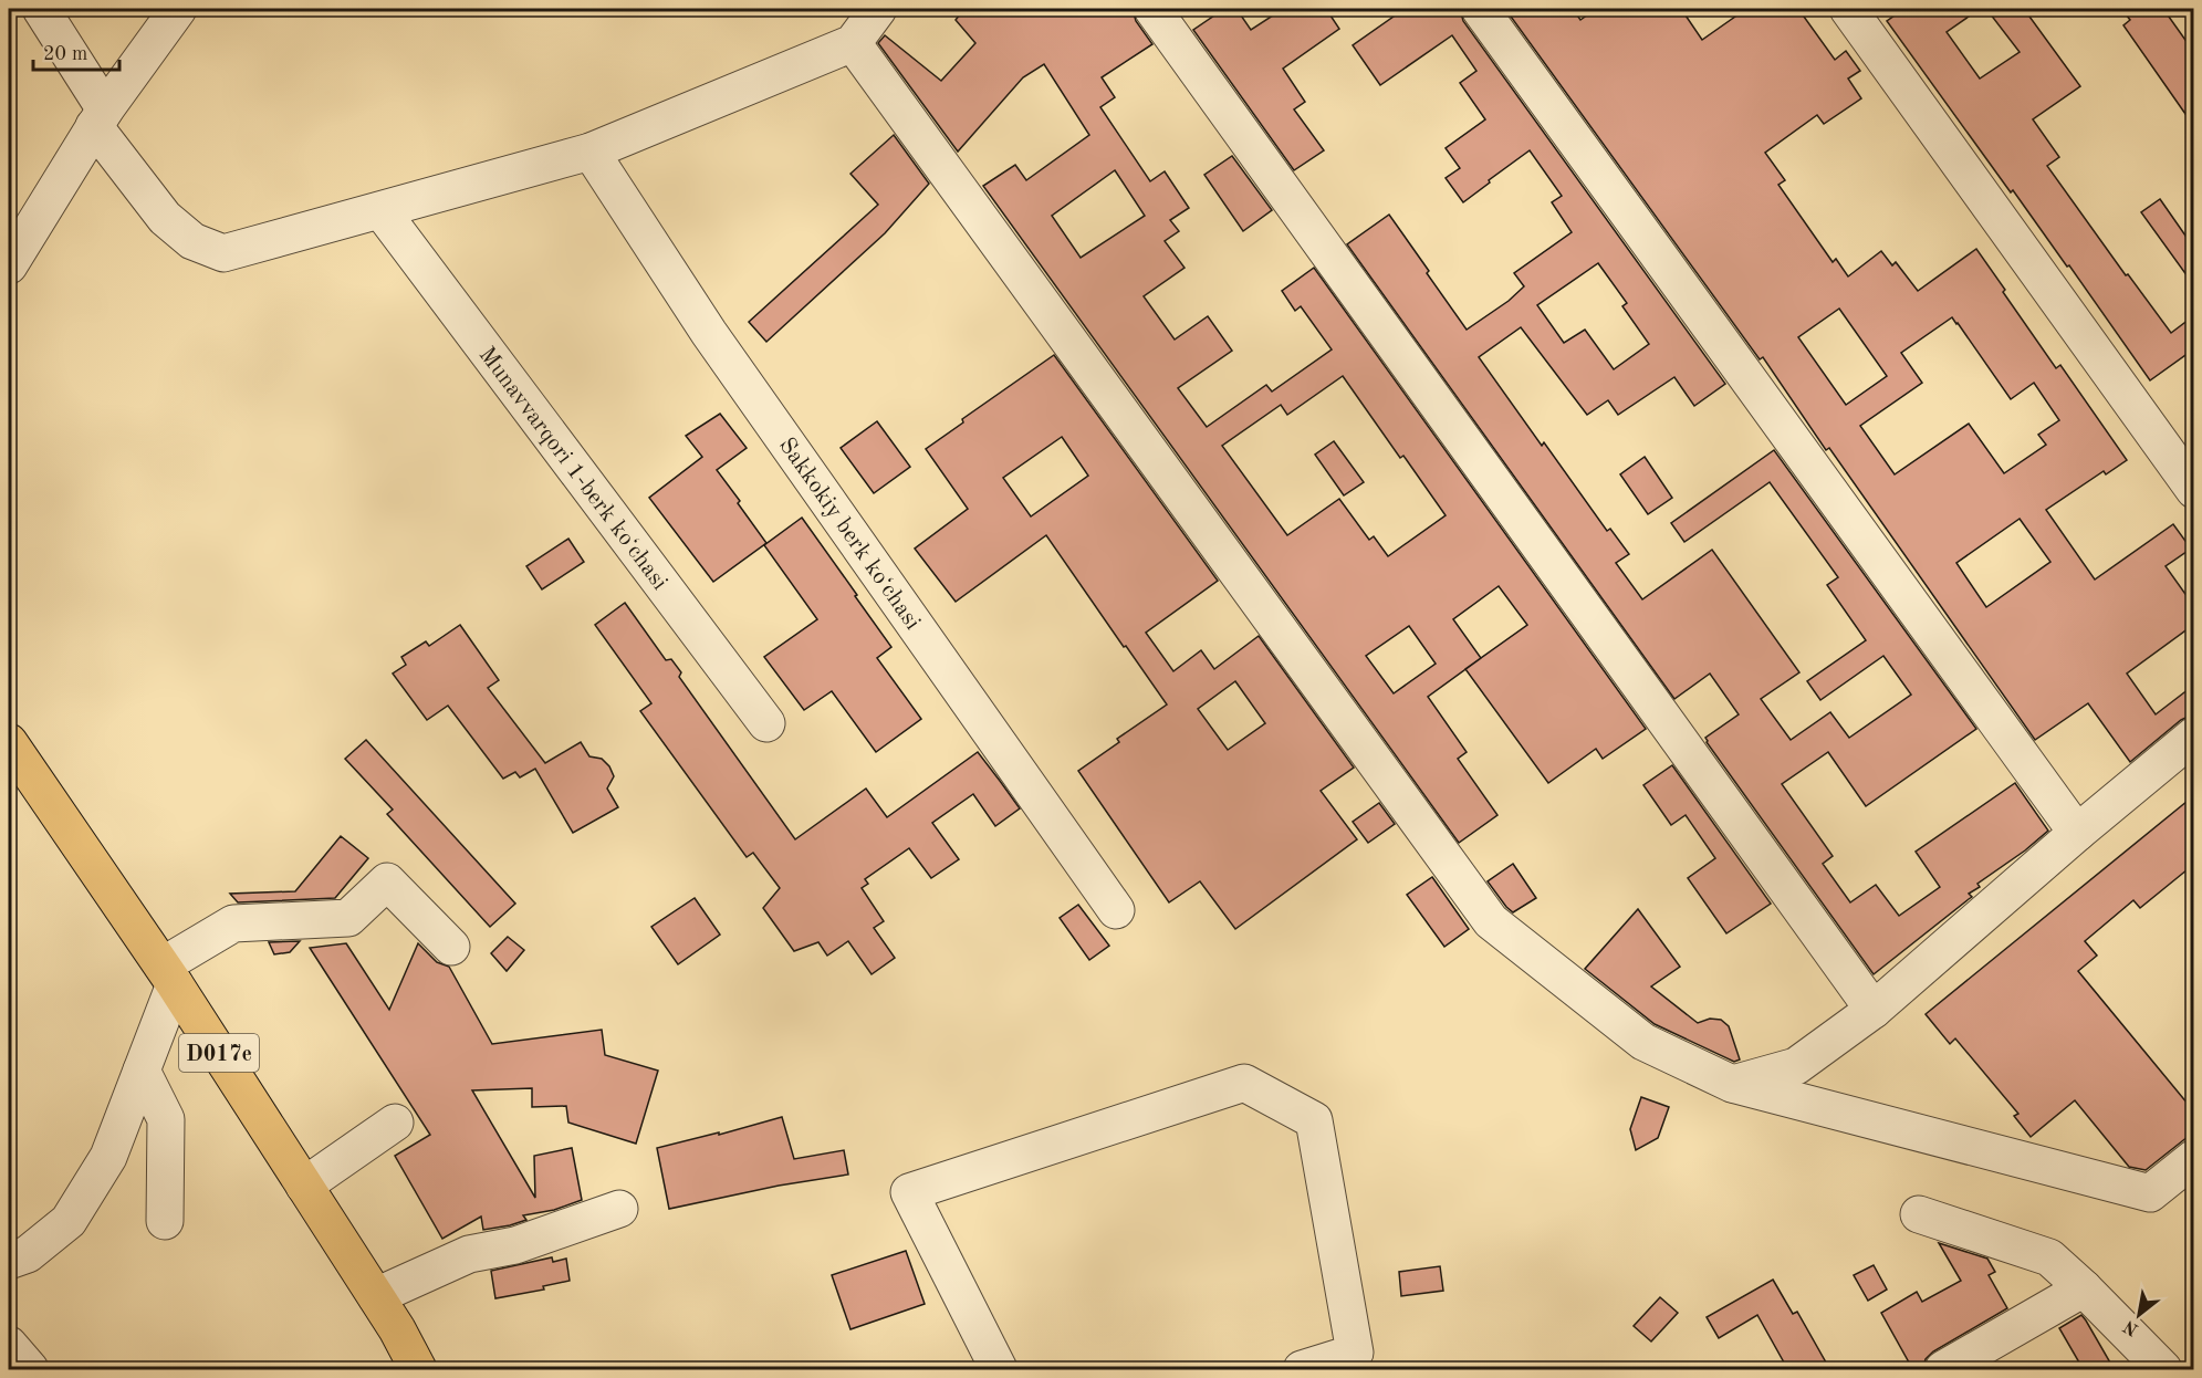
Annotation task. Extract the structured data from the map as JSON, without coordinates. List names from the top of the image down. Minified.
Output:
{"streets":{"main road":["D017e"],"street":["Munavvarqori 1-berk koʻchasi","Sakkokiy berk koʻchasi"]},"scale_bar":"20 m","north":"bottom left"}
